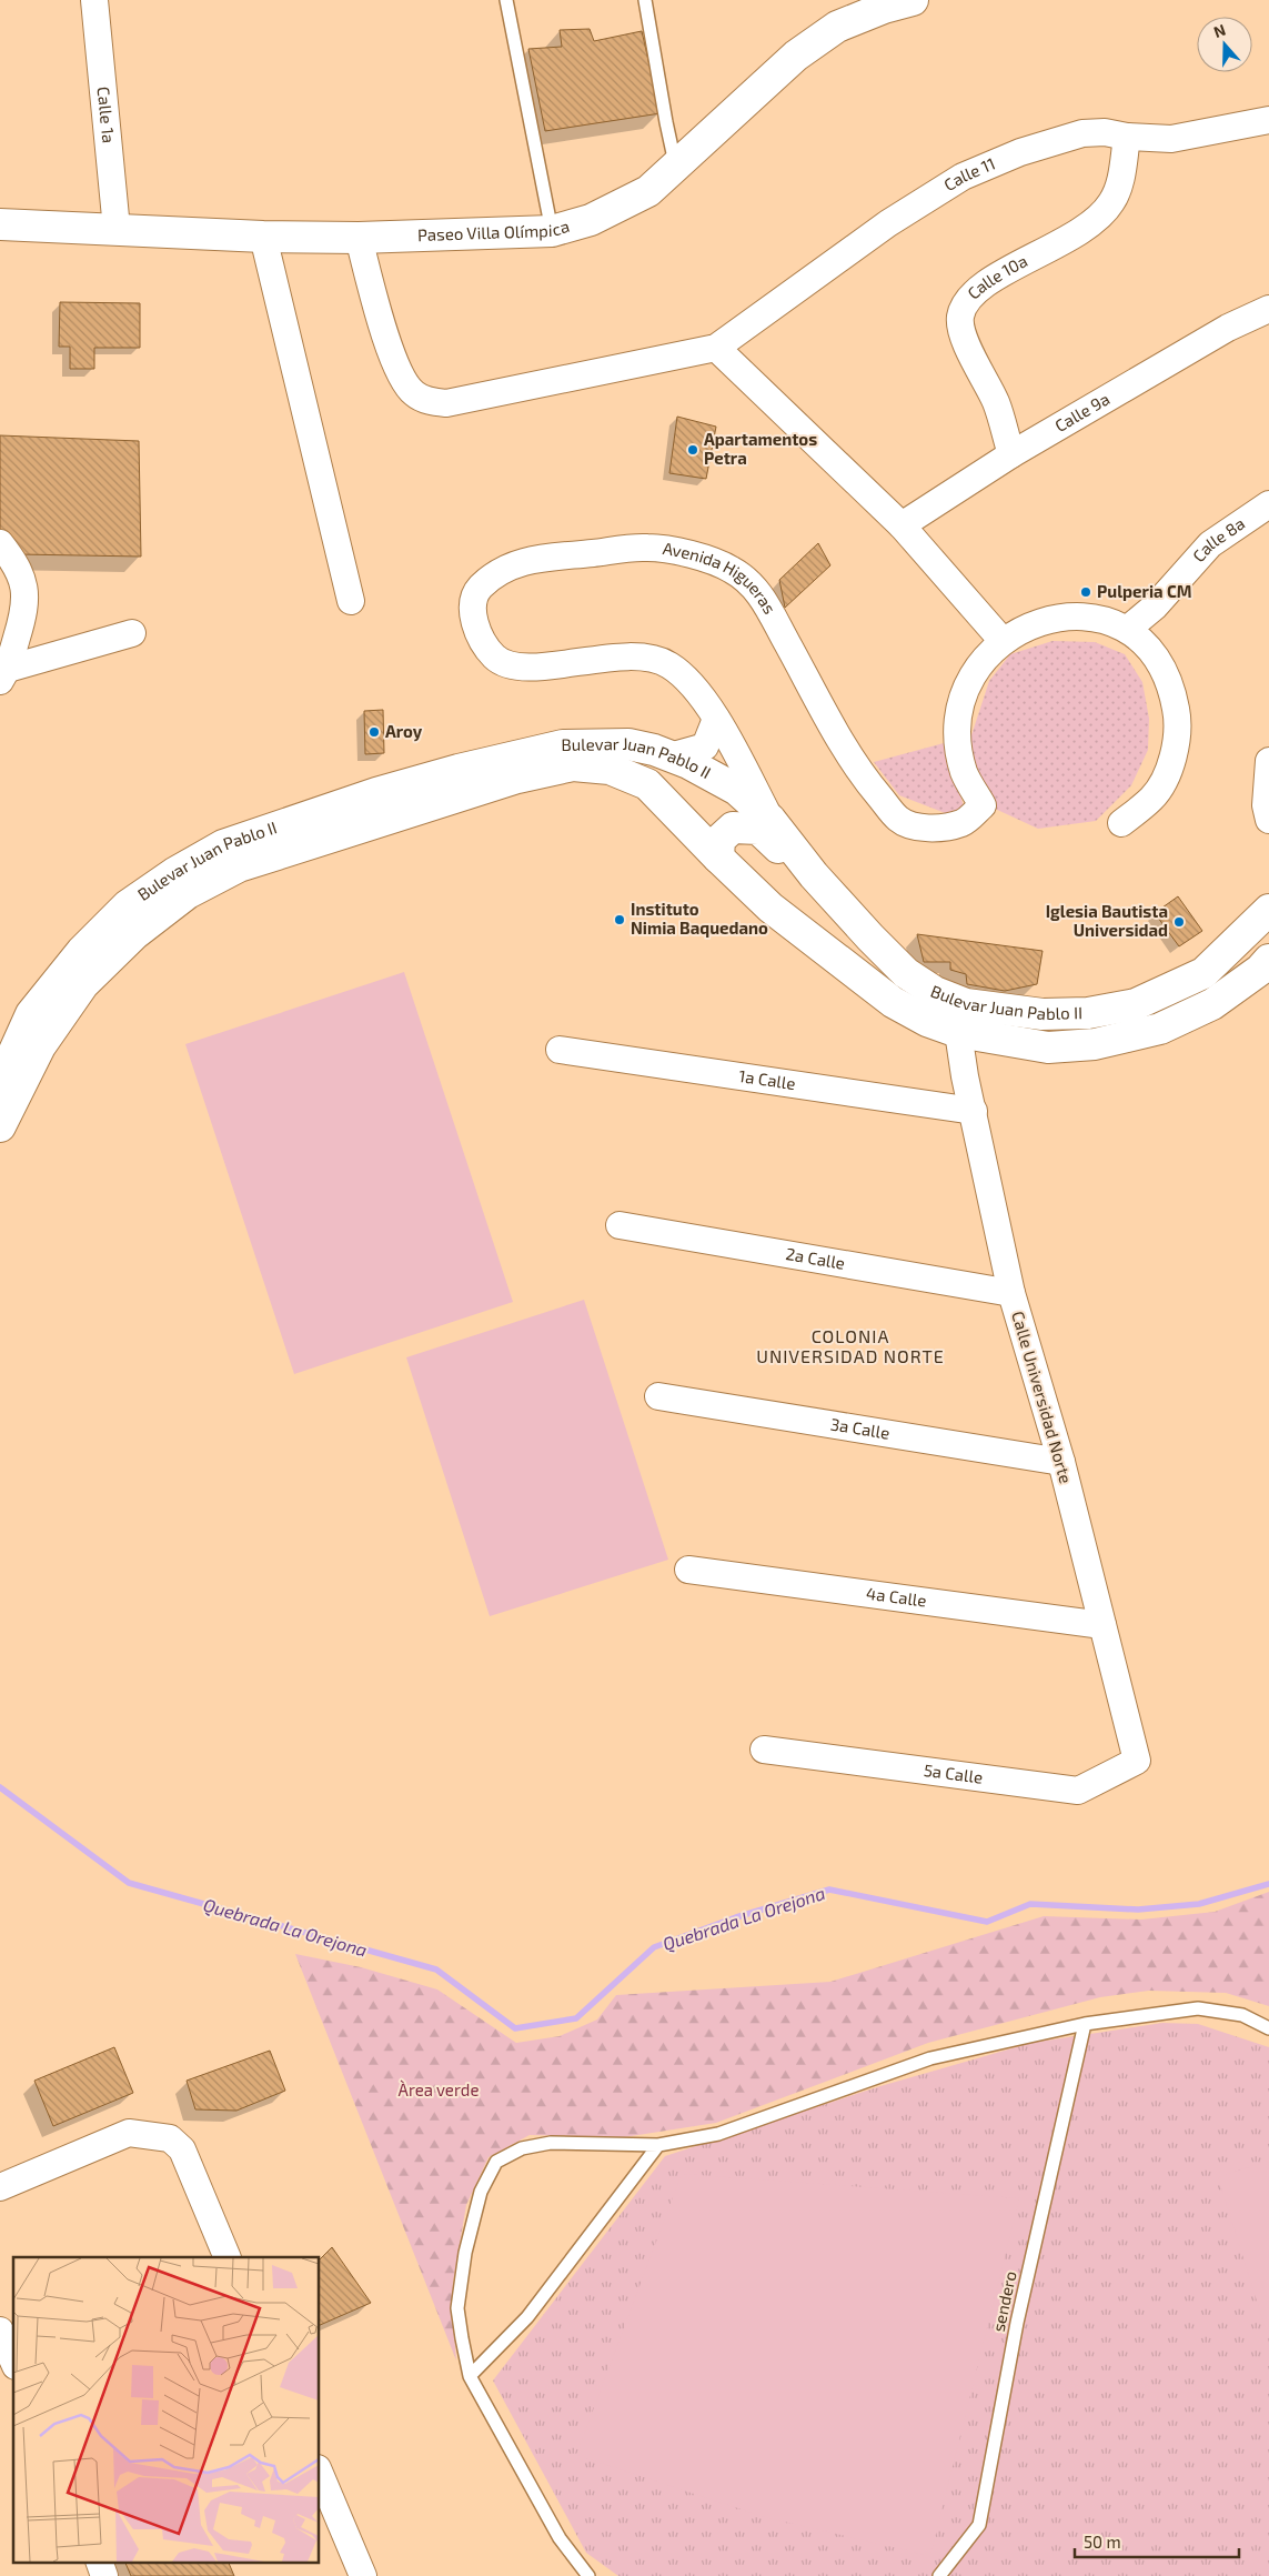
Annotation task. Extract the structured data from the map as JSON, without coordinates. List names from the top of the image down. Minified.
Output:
{"streets":{"main road":["Paseo Villa Olímpica","Bulevar Juan Pablo II"],"street":["Calle 1a","Calle 11","Calle 10a","Calle 9a","Calle 8a","Avenida Higueras","1a Calle","2a Calle","Calle Universidad Norte","3a Calle","4a Calle","5a Calle"],"lane":["sendero"]},"crossings":[["Calle 1a","Paseo Villa Olímpica"],["Calle 11","Calle 10a"],["Calle 10a","Calle 9a"],["Calle 8a","Avenida Higueras"],["Avenida Higueras","Bulevar Juan Pablo II"],["Bulevar Juan Pablo II","Calle Universidad Norte"],["1a Calle","Calle Universidad Norte"],["2a Calle","Calle Universidad Norte"],["Calle Universidad Norte","3a Calle"],["Calle Universidad Norte","4a Calle"],["Calle Universidad Norte","5a Calle"]],"districts":["COLONIA UNIVERSIDAD NORTE"],"water":["Quebrada La Orejona"],"parks":["Àrea verde"],"places":["Apartamentos Petra","Pulperia CM","Aroy","Instituto Nimia Baquedano","Iglesia Bautista Universidad"],"scale_bar":"50 m","north":"top"}
